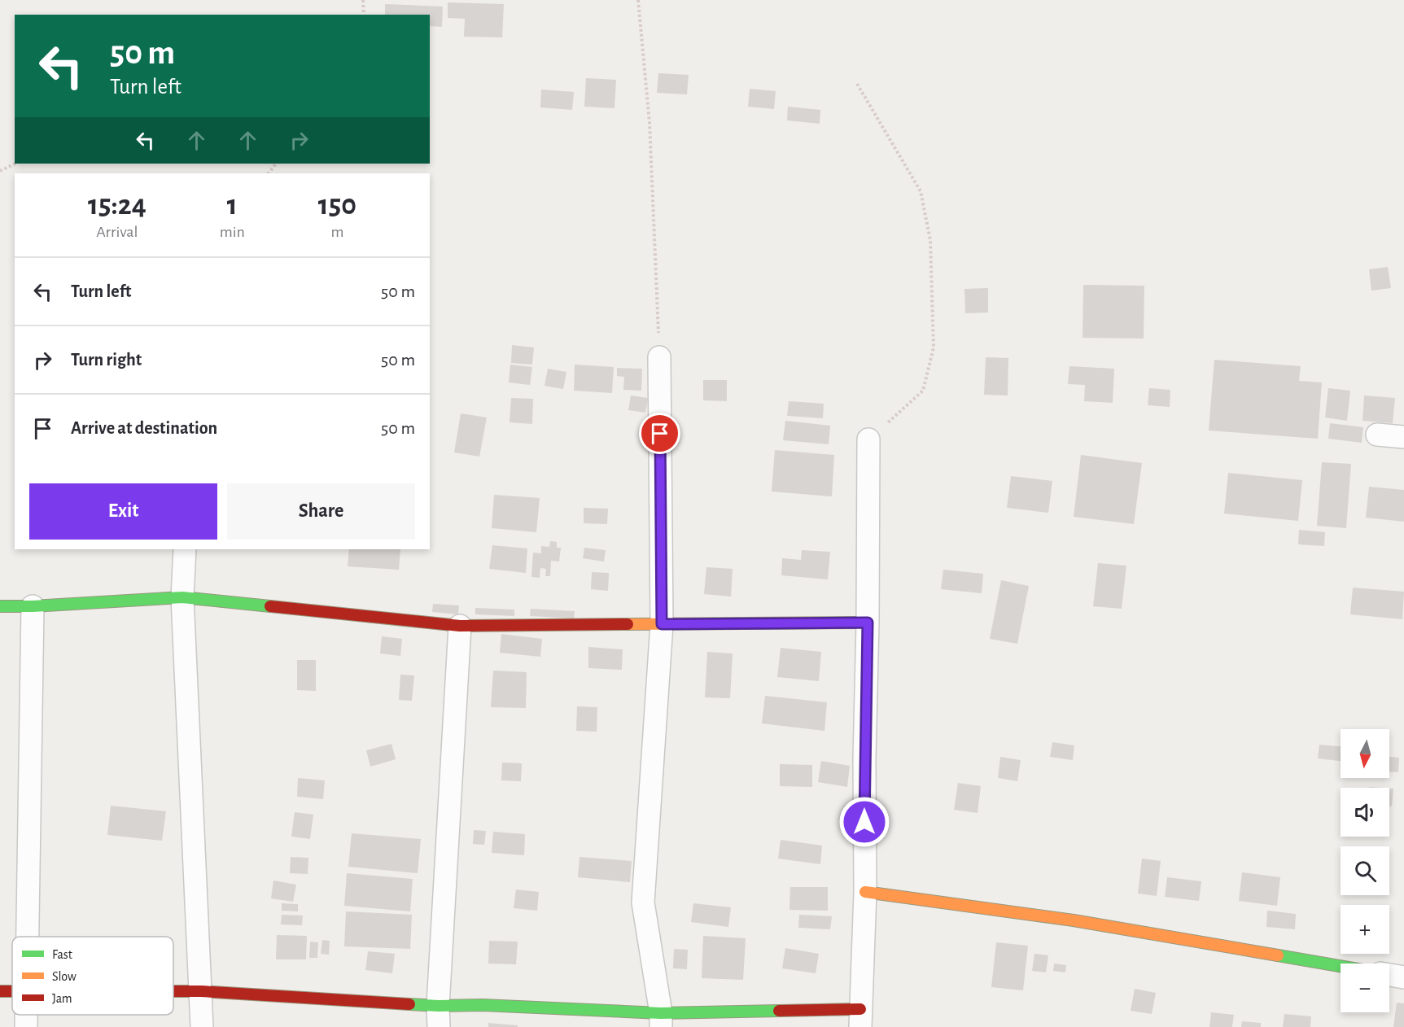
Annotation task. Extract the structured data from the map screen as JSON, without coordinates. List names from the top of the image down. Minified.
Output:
{"legend":["Fast","Slow","Jam"],"north":"bottom","page":{"turn":["50 m","Turn left"],"eta":["15:24","Arrival","1","min","150","m"],"list":[{"name":"Turn left","value":"50 m"},{"name":"Turn right","value":"50 m"},{"name":"Arrive at destination","value":"50 m"}],"buttons":["Exit","Share"],"map_buttons":["+","−"]}}
